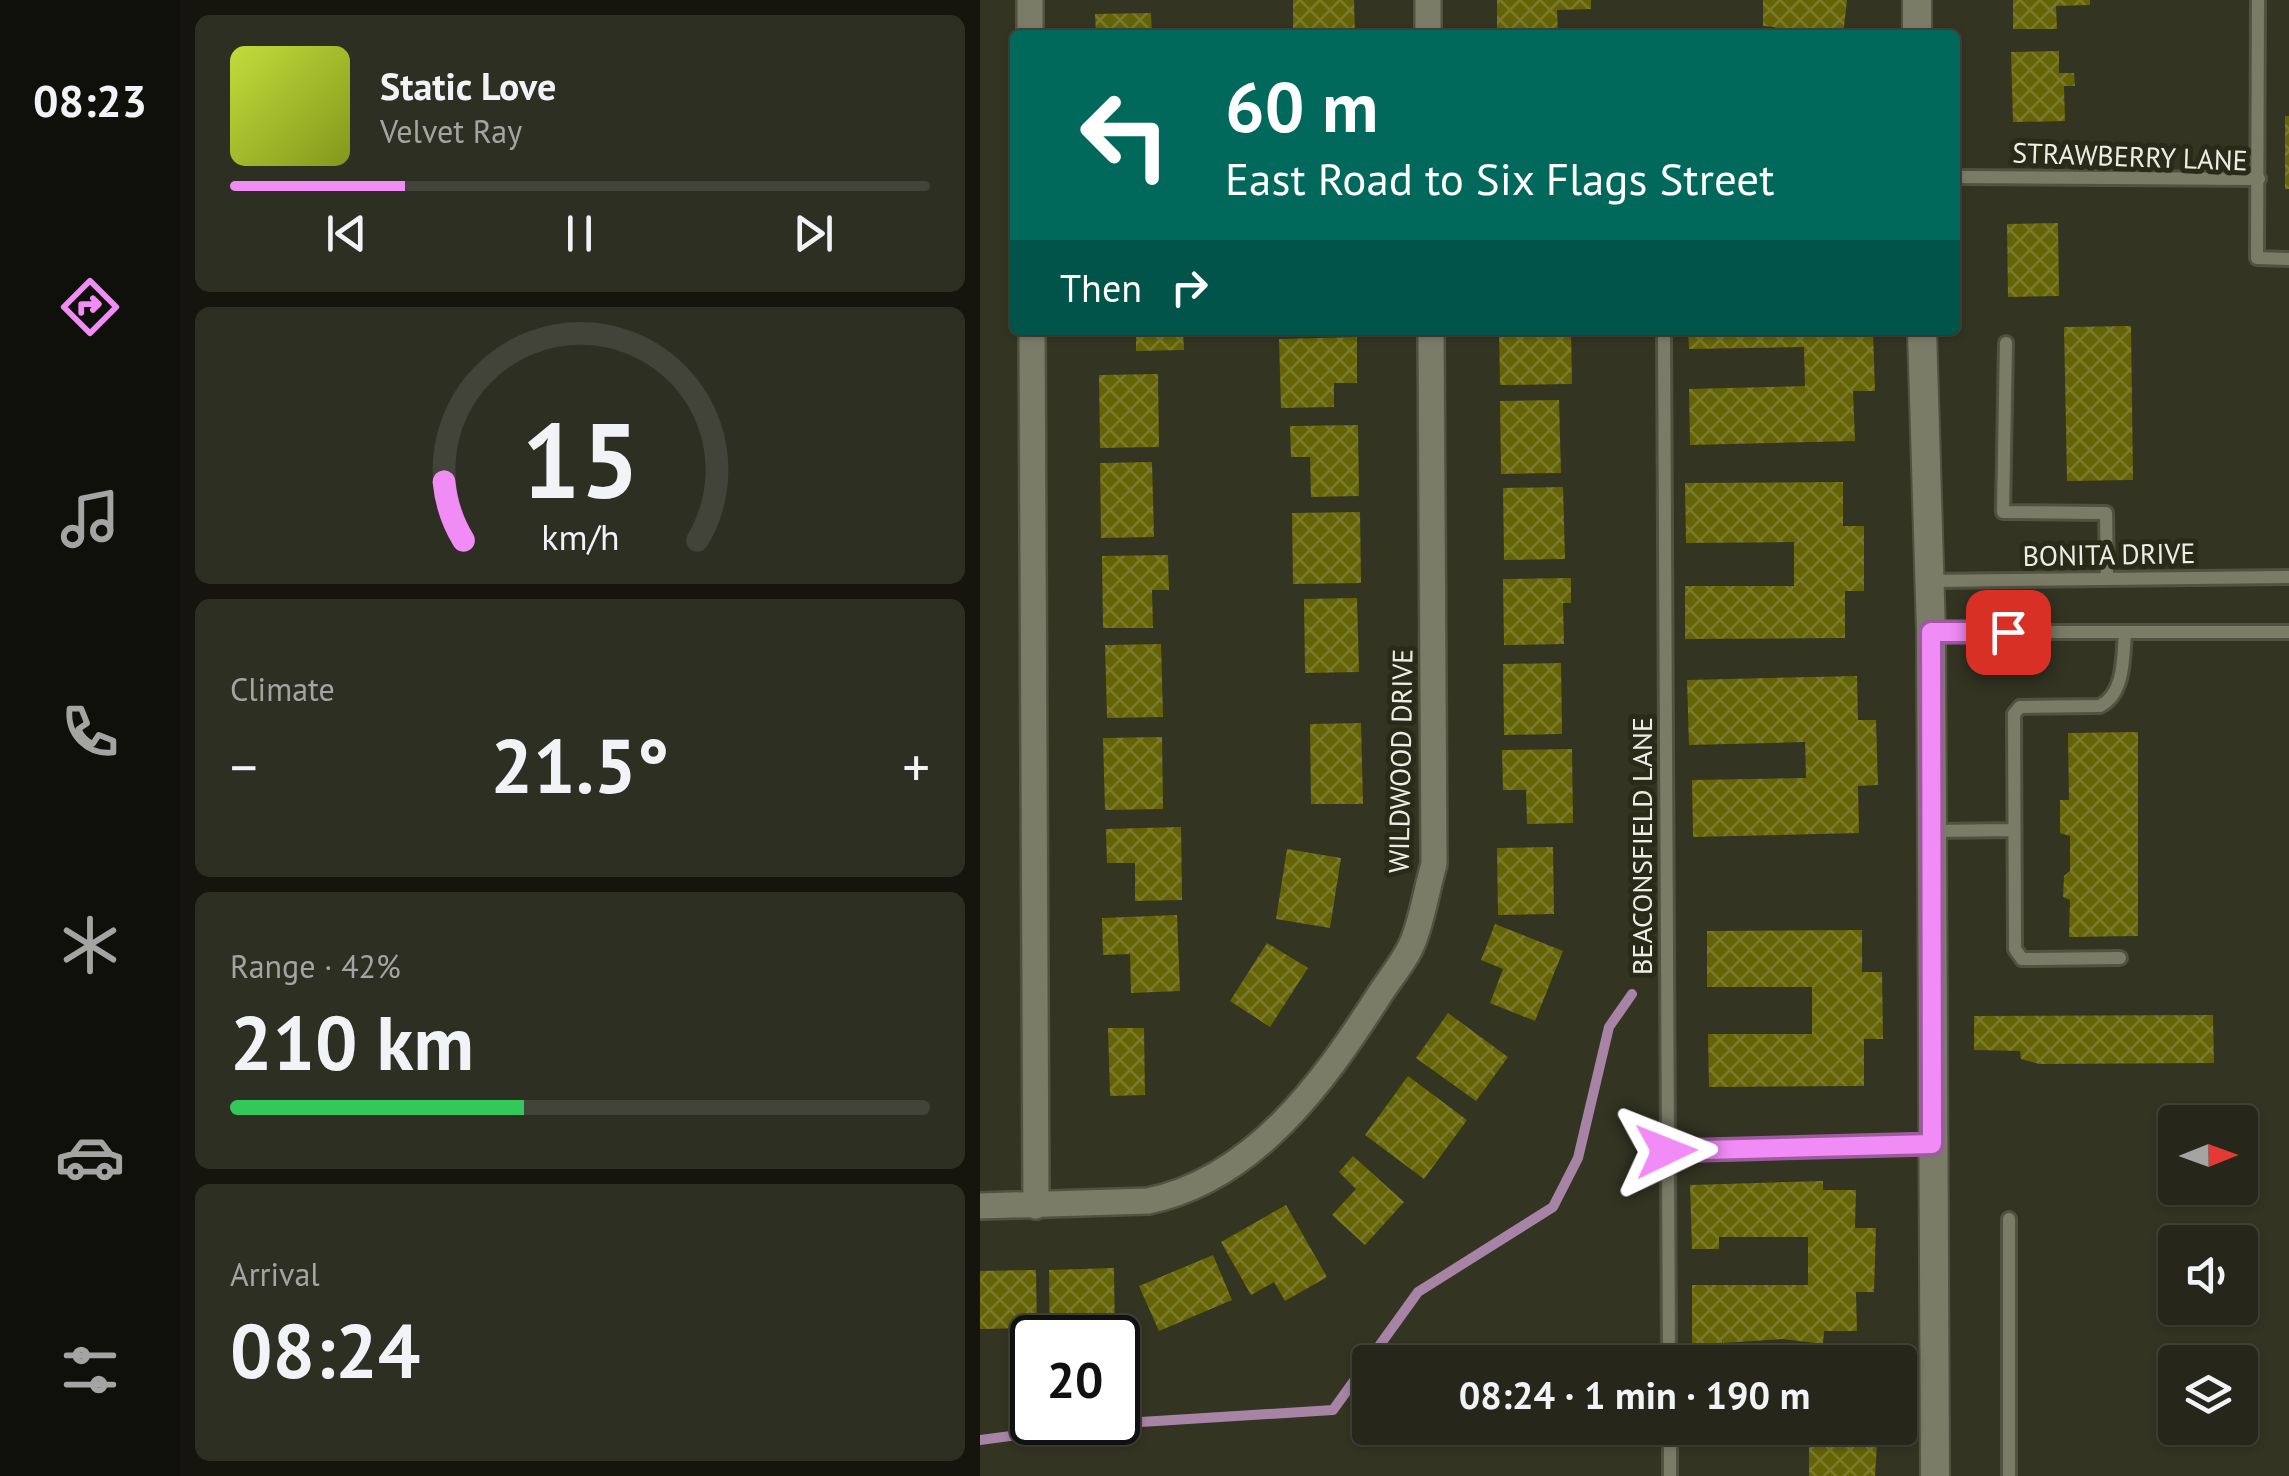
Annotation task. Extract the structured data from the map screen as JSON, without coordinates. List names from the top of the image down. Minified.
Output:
{"streets":{"street":["WILDWOOD DRIVE"],"lane":["STRAWBERRY LANE","BONITA DRIVE","BEACONSFIELD LANE"]},"north":"right","page":{"tabs":"08:23","turn":["60 m","East Road to Six Flags Street"],"song":["Static Love","Velvet Ray"],"then":"Then","tile":["Climate",["Range · 42%","210 km"],["Arrival","08:24"]],"heat":["−","21.5°","+"],"limit":"20","trip":"08:24 · 1 min · 190 m","gauge":["15","km/h"]}}
